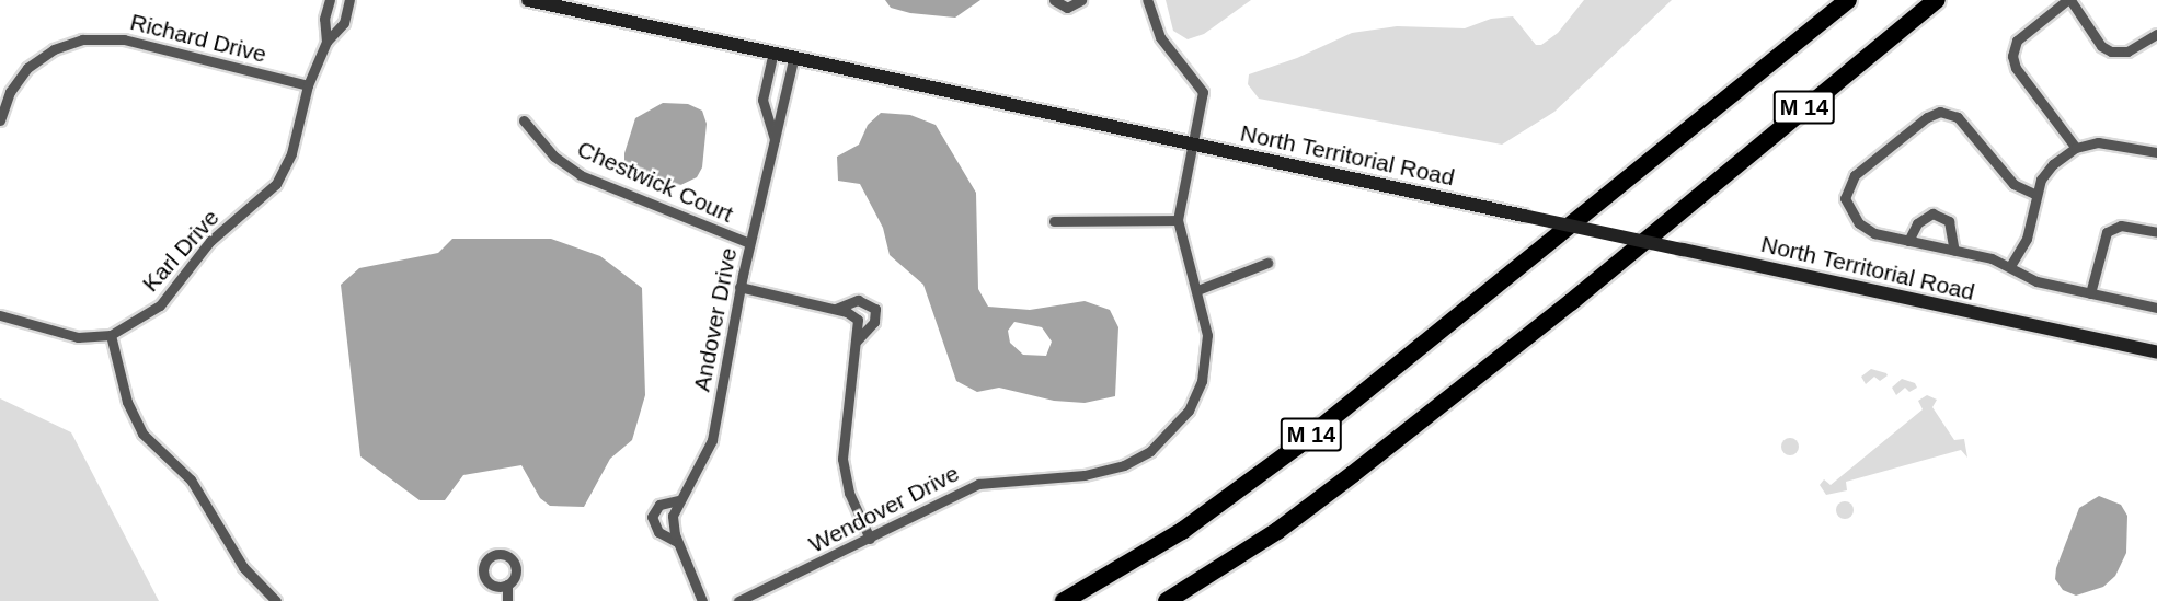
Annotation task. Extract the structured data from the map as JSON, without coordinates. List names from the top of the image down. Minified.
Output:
{"streets":{"highway":["M 14"],"main road":["North Territorial Road"],"street":["Richard Drive","Chestwick Court","Karl Drive","Andover Drive","Wendover Drive"]},"crossings":[["Richard Drive","Karl Drive"],["North Territorial Road","Andover Drive"],["North Territorial Road","Wendover Drive"],["Chestwick Court","Andover Drive"]]}
